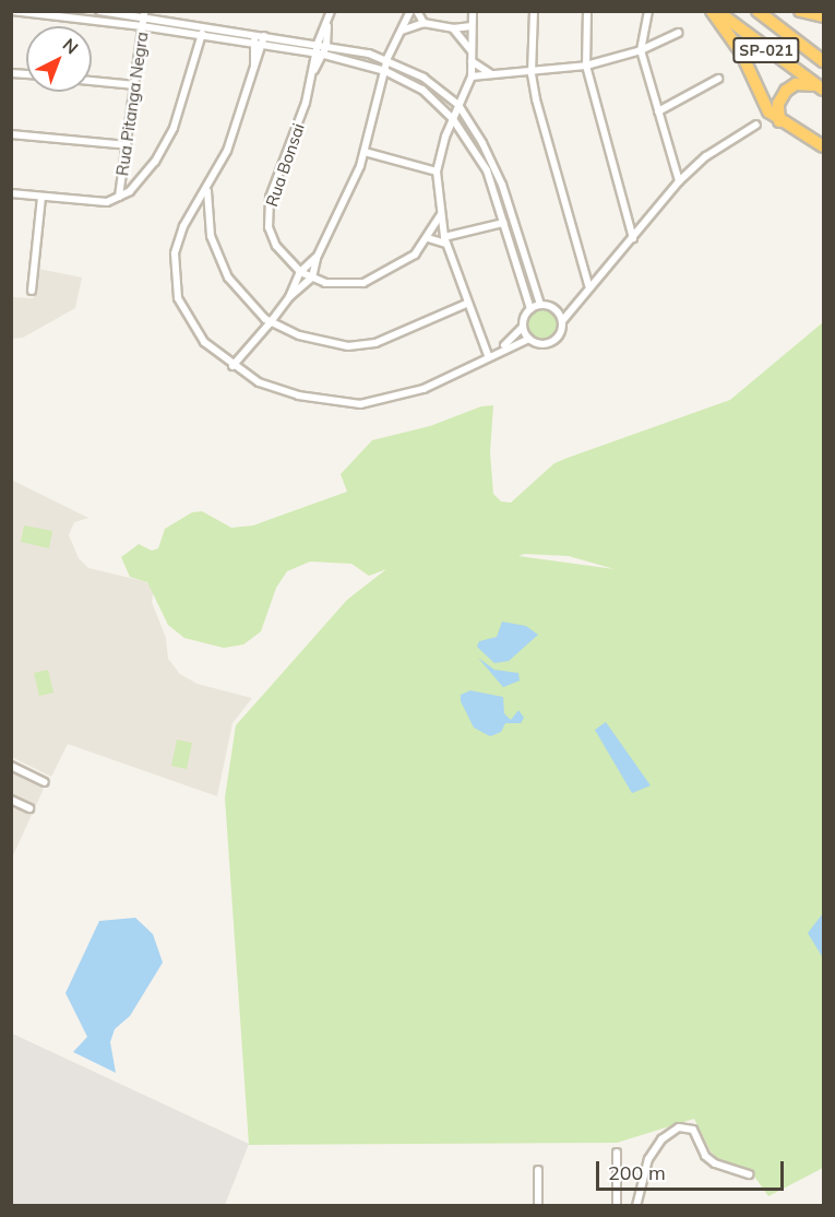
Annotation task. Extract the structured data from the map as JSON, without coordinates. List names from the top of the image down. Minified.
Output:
{"streets":{"highway":["SP-021"],"street":["Rua Pitanga Negra","Rua Bonsai"]},"scale_bar":"200 m","north":"top right"}
